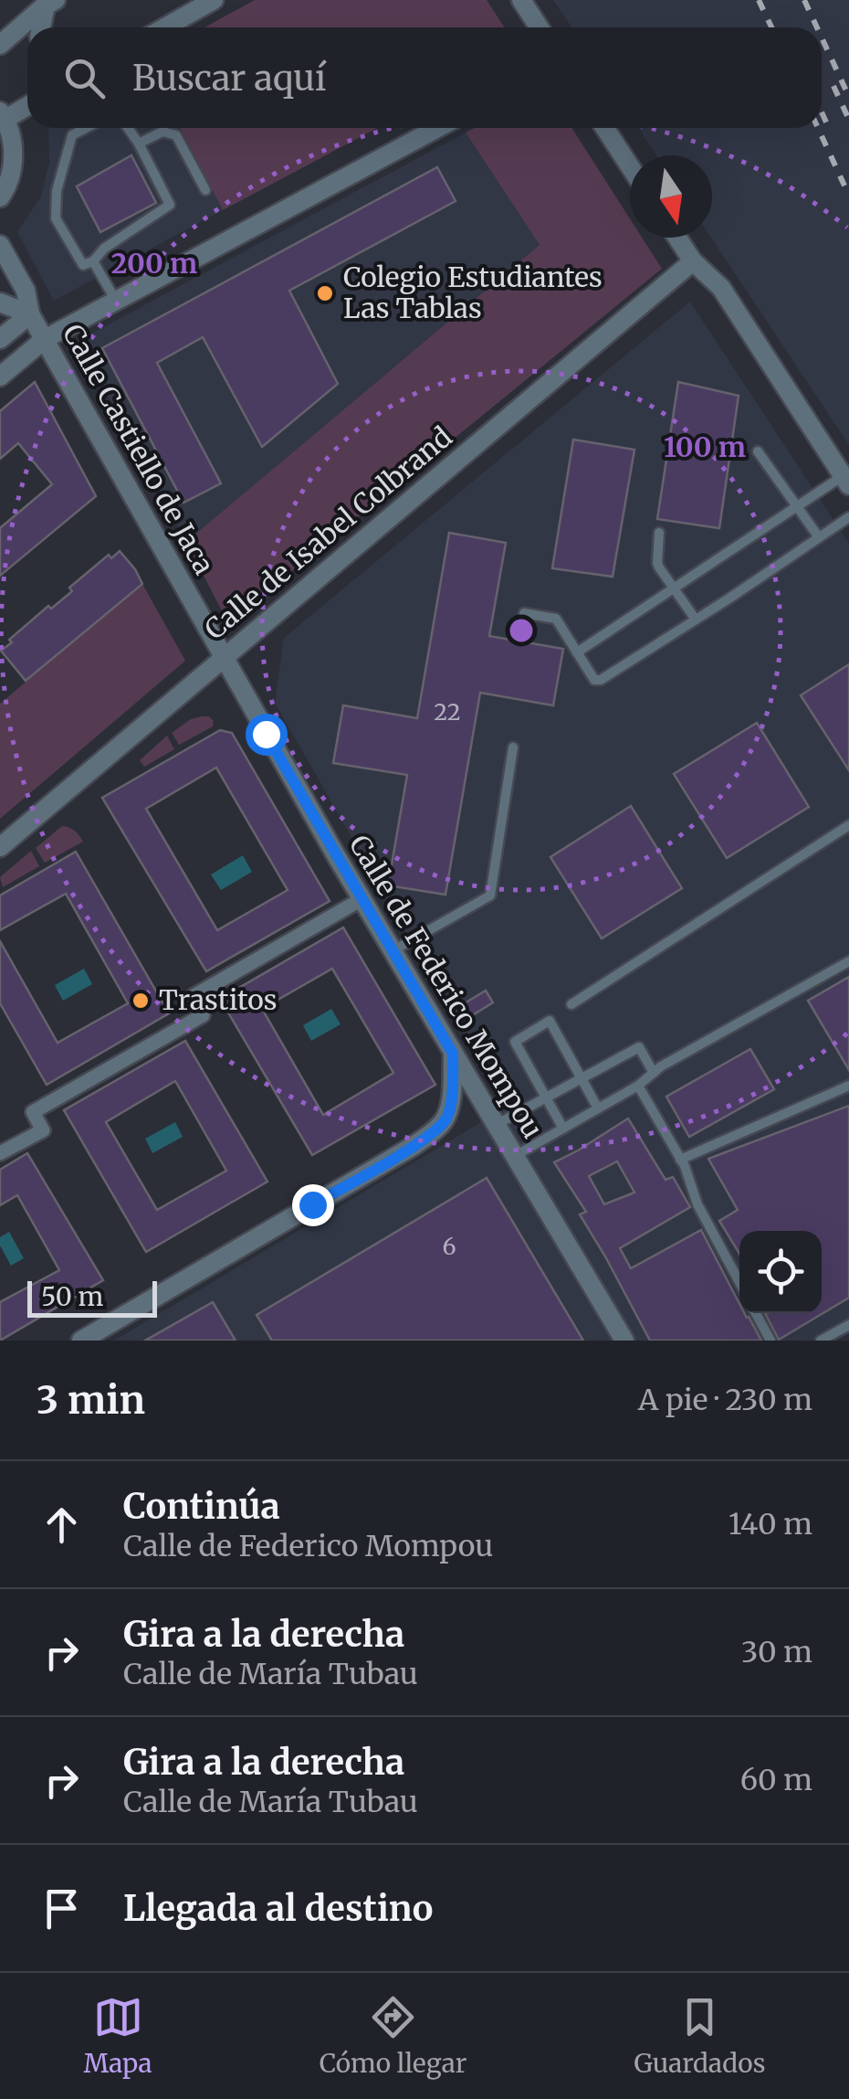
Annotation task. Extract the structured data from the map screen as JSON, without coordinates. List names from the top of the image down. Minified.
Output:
{"streets":{"street":["Calle Castiello de Jaca","Calle de Isabel Colbrand","Calle de Federico Mompou"]},"crossings":[["Calle Castiello de Jaca","Calle de Isabel Colbrand"],["Calle Castiello de Jaca","Calle de Federico Mompou"],["Calle de Isabel Colbrand","Calle de Federico Mompou"]],"places":["Colegio Estudiantes Las Tablas","Trastitos"],"house_numbers":["22","6"],"scale_bar":"50 m","north":"bottom","page":{"search":"Buscar aquí","scale":"50 m","heading":["3 min","A pie · 230 m"],"list":[["Continúa","Calle de Federico Mompou","140 m"],["Gira a la derecha","Calle de María Tubau","30 m"],["Gira a la derecha","Calle de María Tubau","60 m"],"Llegada al destino"],"nav":["Mapa","Cómo llegar","Guardados"]},"rings":["200 m","100 m"]}
